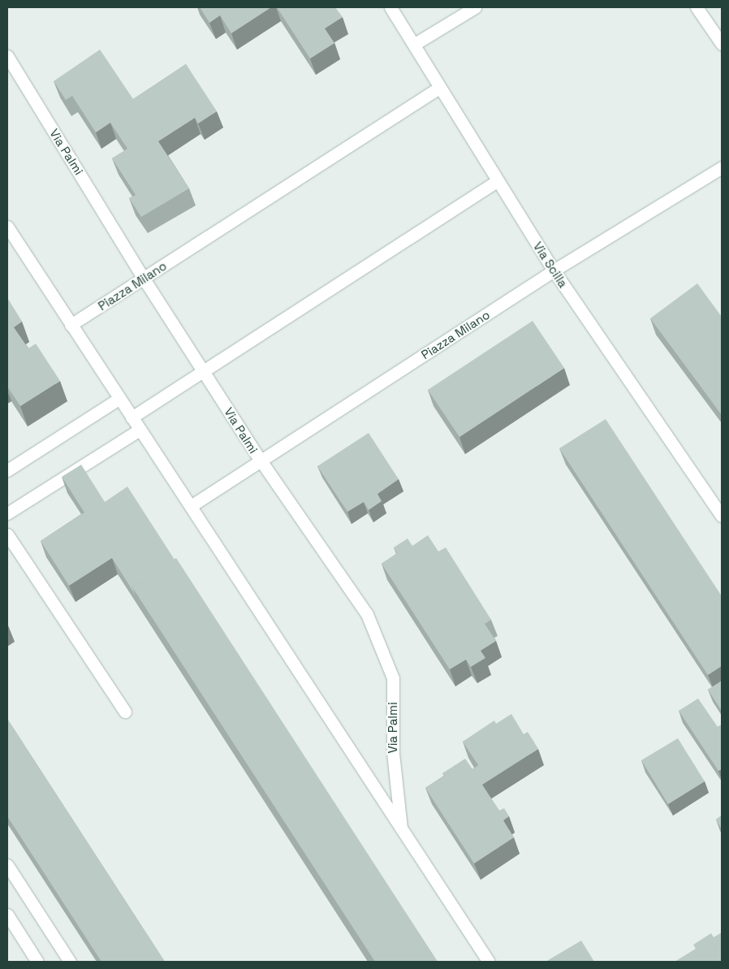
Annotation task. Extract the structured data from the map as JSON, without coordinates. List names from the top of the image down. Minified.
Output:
{"streets":{"street":["Via Palmi","Via Scilla","Piazza Milano"]},"crossings":[["Via Palmi","Piazza Milano"],["Via Scilla","Piazza Milano"]]}
